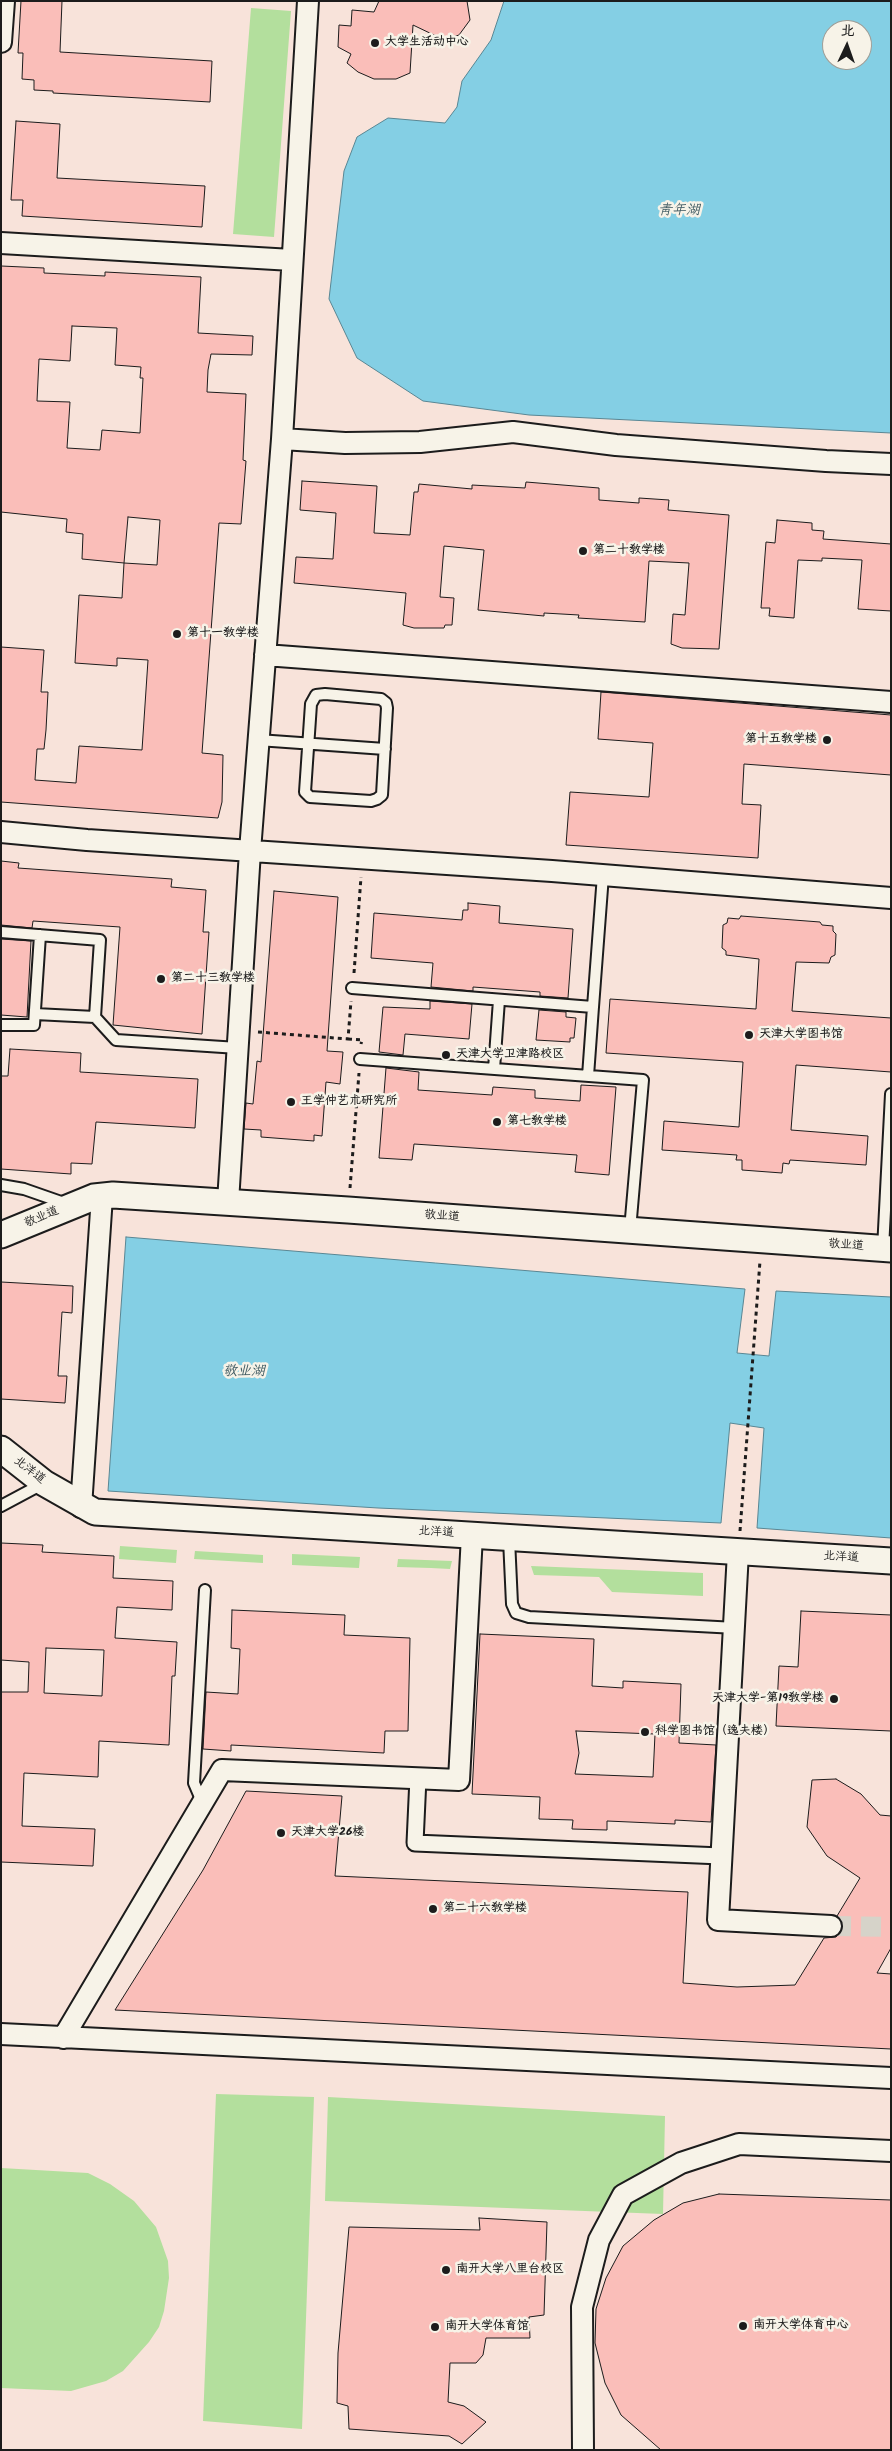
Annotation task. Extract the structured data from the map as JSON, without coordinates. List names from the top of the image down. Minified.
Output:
{"streets":{"street":["敬业道","北洋道"]},"water":["青年湖","敬业湖"],"places":["大学生活动中心","第二十教学楼","第十一教学楼","第十五教学楼","第二十三教学楼","天津大学图书馆","天津大学卫津路校区","王学仲艺术研究所","第七教学楼","天津大学-第19教学楼","科学图书馆（逸夫楼）","天津大学26楼","第二十六教学楼","南开大学八里台校区","南开大学体育中心","南开大学体育馆"],"north":"top"}
